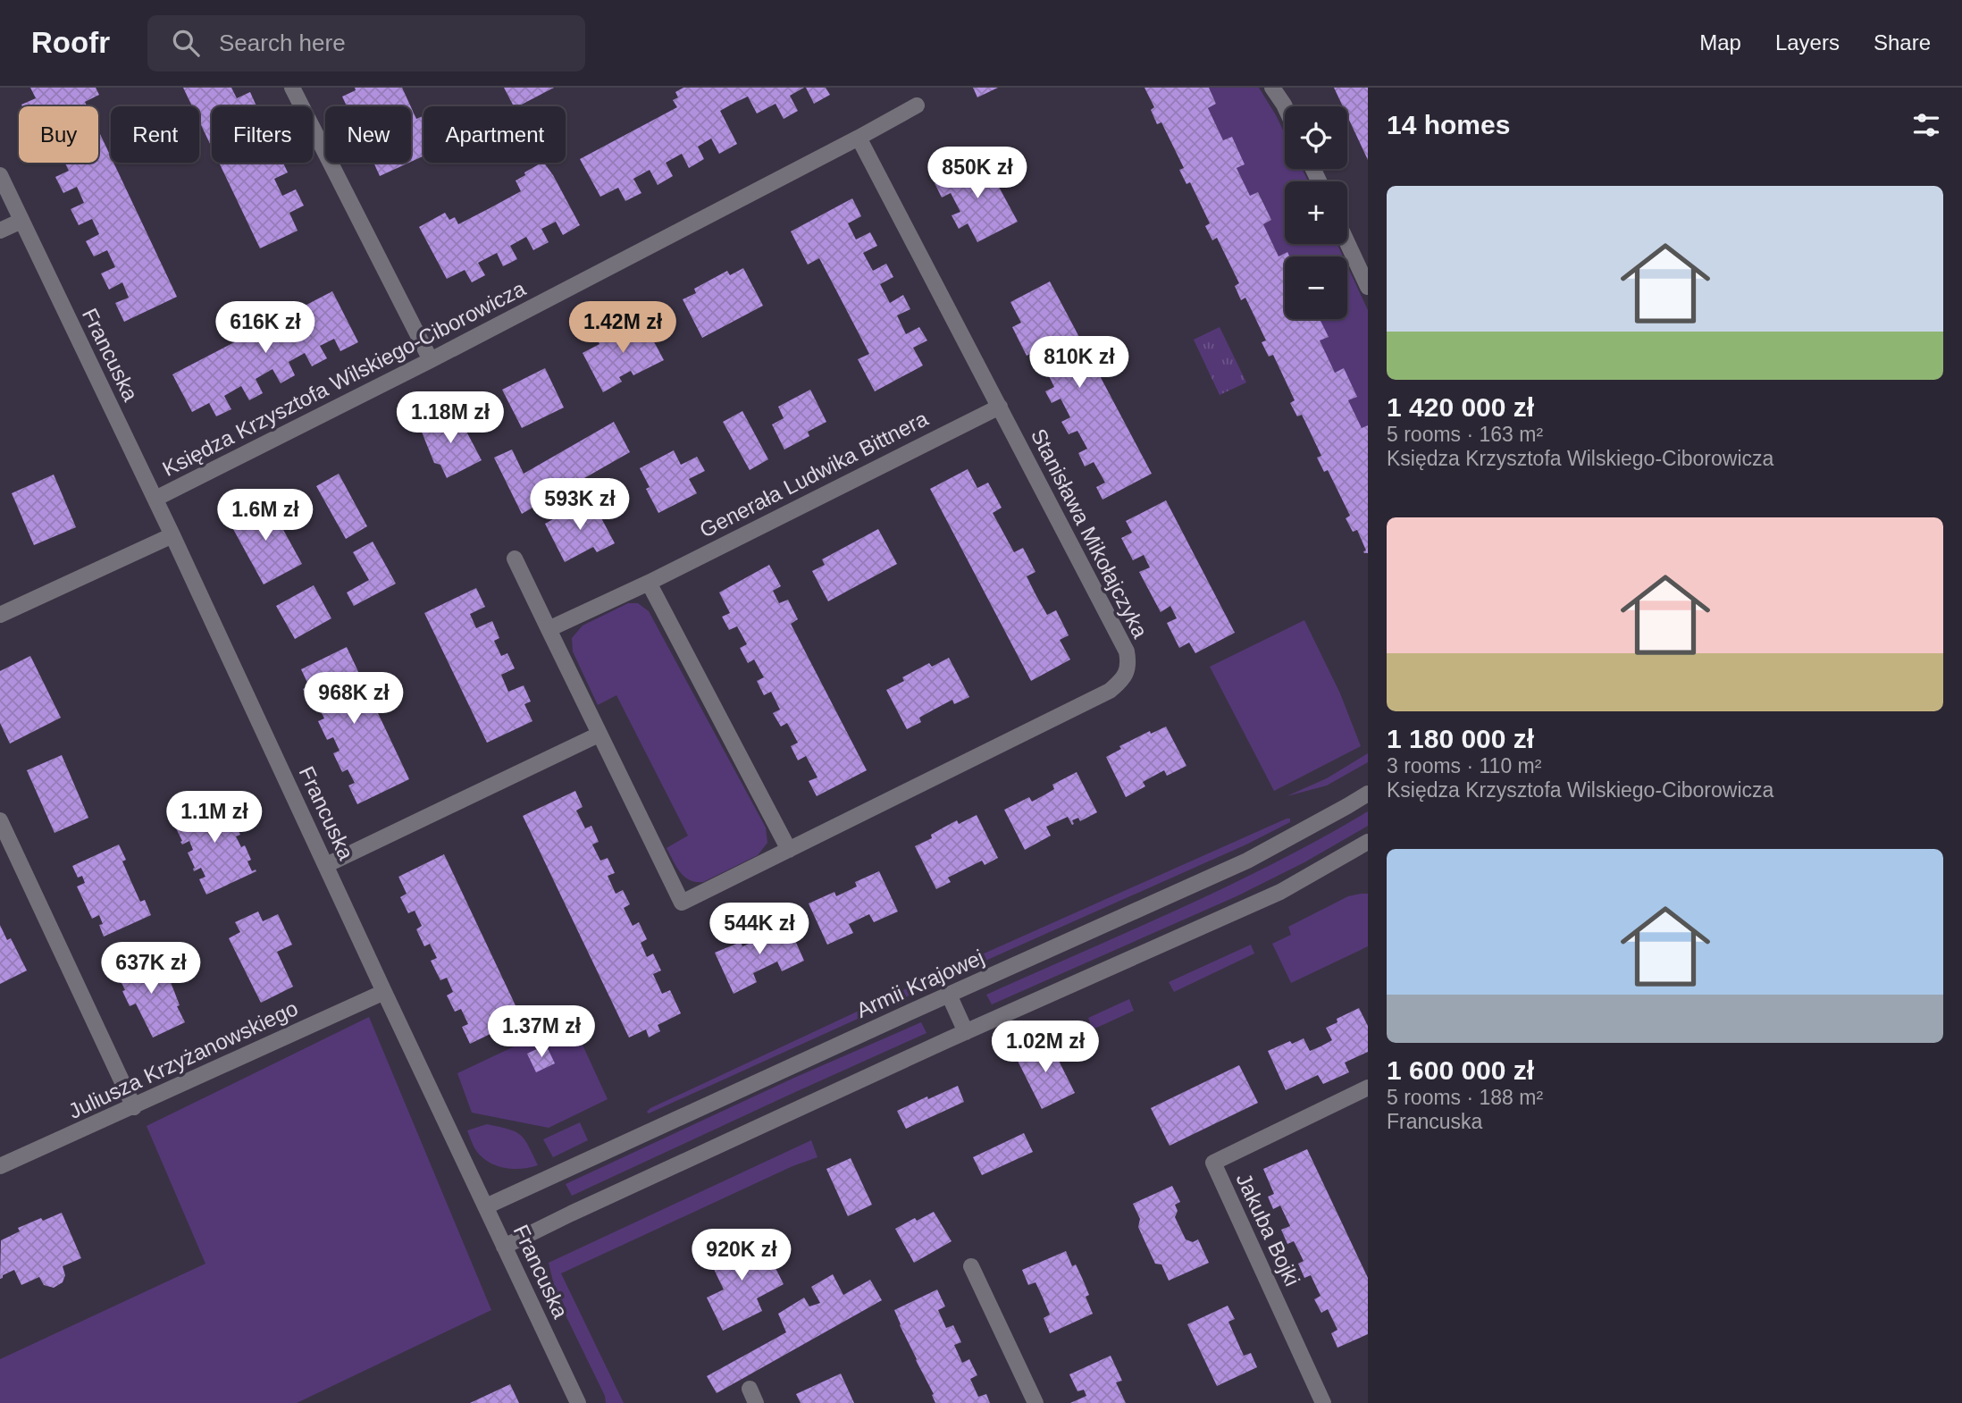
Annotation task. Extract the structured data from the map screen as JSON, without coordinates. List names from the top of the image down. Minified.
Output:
{"streets":{"street":["Francuska","Księdza Krzysztofa Wilskiego-Ciborowicza","Generała Ludwika Bittnera","Stanisława Mikołajczyka","Armii Krajowej","Juliusza Krzyżanowskiego","Jakuba Bojki"]},"crossings":[["Francuska","Księdza Krzysztofa Wilskiego-Ciborowicza"],["Francuska","Armii Krajowej"],["Francuska","Juliusza Krzyżanowskiego"],["Księdza Krzysztofa Wilskiego-Ciborowicza","Stanisława Mikołajczyka"],["Generała Ludwika Bittnera","Stanisława Mikołajczyka"]],"page":{"header":"Roofr","search":"Search here","nav":["Map","Layers","Share"],"heading":"14 homes","map_buttons":["+","−"],"chip":["Buy","Rent","Filters","New","Apartment"],"price":["850K zł","616K zł","1.42M zł","810K zł","1.18M zł","593K zł","1.6M zł","968K zł","1.1M zł","544K zł","637K zł","1.37M zł","1.02M zł","920K zł"],"list":[{"name":"1 420 000 zł","note":"5 rooms · 163 m² · Księdza Krzysztofa Wilskiego-Ciborowicza"},{"name":"1 180 000 zł","note":"3 rooms · 110 m² · Księdza Krzysztofa Wilskiego-Ciborowicza"},{"name":"1 600 000 zł","note":"5 rooms · 188 m² · Francuska"}]}}
